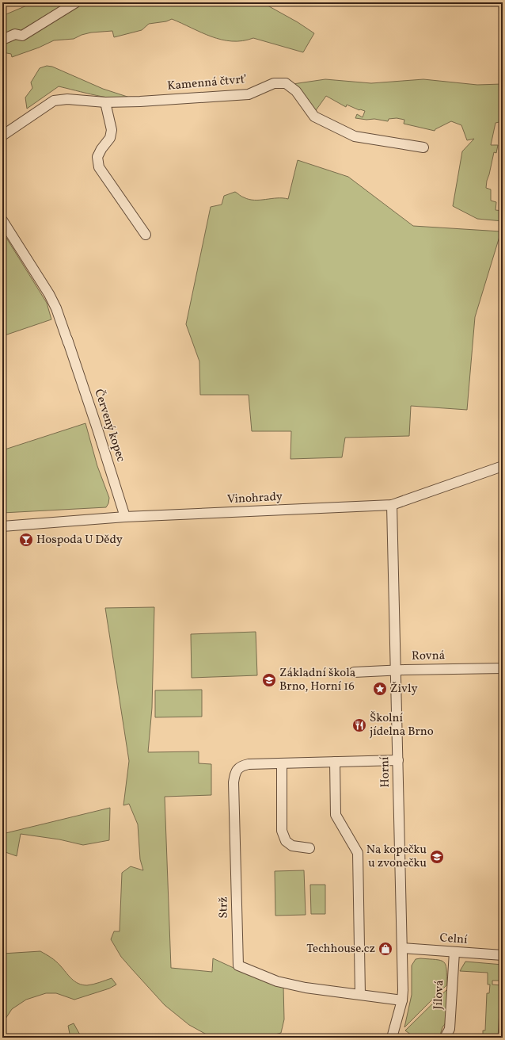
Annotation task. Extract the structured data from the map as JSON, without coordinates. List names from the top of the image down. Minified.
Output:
{"streets":{"street":["Kamenná čtvrť","Červený kopec","Vinohrady","Rovná","Horní","Strž","Celní","Jílová"]},"crossings":[["Červený kopec","Vinohrady"],["Vinohrady","Horní"],["Rovná","Horní"],["Horní","Strž"],["Horní","Celní"],["Celní","Jílová"]],"places":{"bar":["Hospoda U Dědy"],"school or university":["Základní škola Brno, Horní 16","Na kopečku u zvonečku"],"place":["Živly"],"restaurant":["Školní jídelna Brno"],"shop":["Techhouse.cz"]}}
